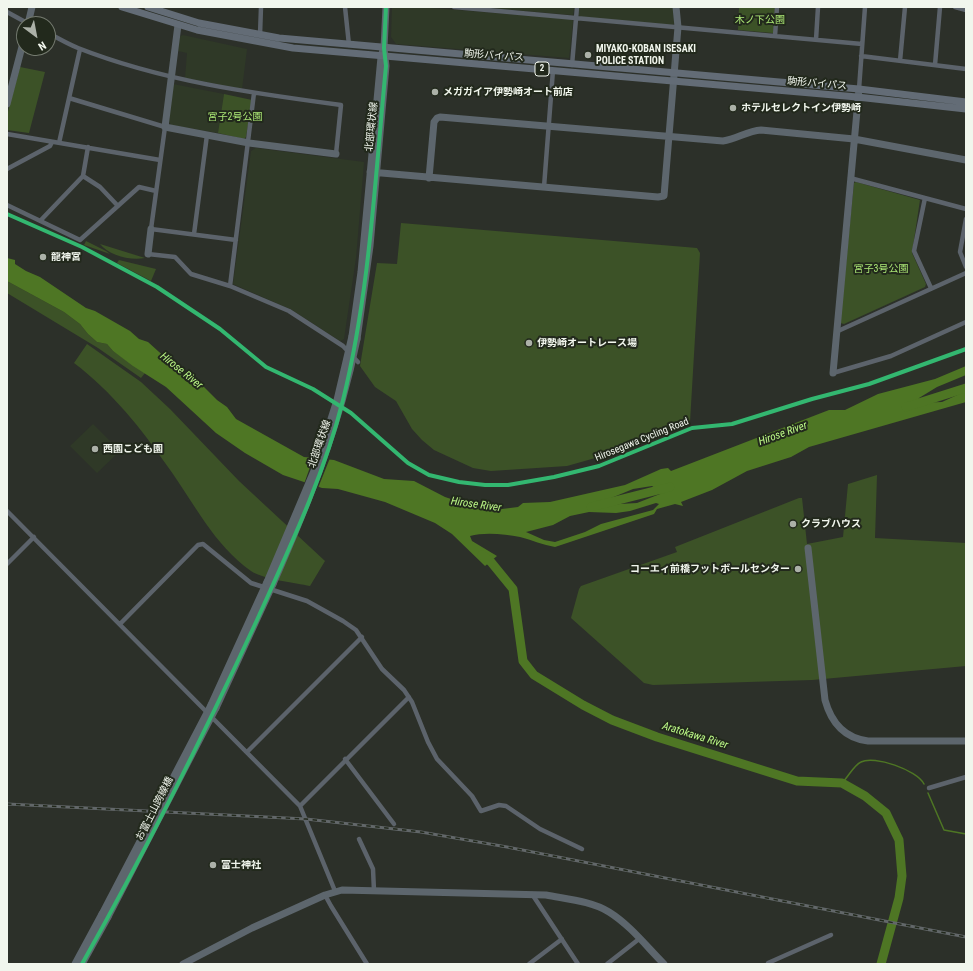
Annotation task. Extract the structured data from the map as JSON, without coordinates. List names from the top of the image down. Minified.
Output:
{"streets":{"main road":["駒形バイパス","2"],"street":["北部環状線","お富士山跨線橋"],"cycle path":["Hirosegawa Cycling Road"]},"crossings":[["駒形バイパス","北部環状線"],["北部環状線","お富士山跨線橋"]],"water":["Hirose River","Aratokawa River"],"parks":["木ノ下公園","宮子2号公園","宮子3号公園"],"places":["MIYAKO-KOBAN ISESAKI POLICE STATION","メガガイア伊勢崎オート前店","ホテルセレクトイン伊勢崎","龍神宮","伊勢崎オートレース場","西園こども園","クラブハウス","コーエィ前橋フットボールセンター","富士神社"],"north":"bottom right"}
